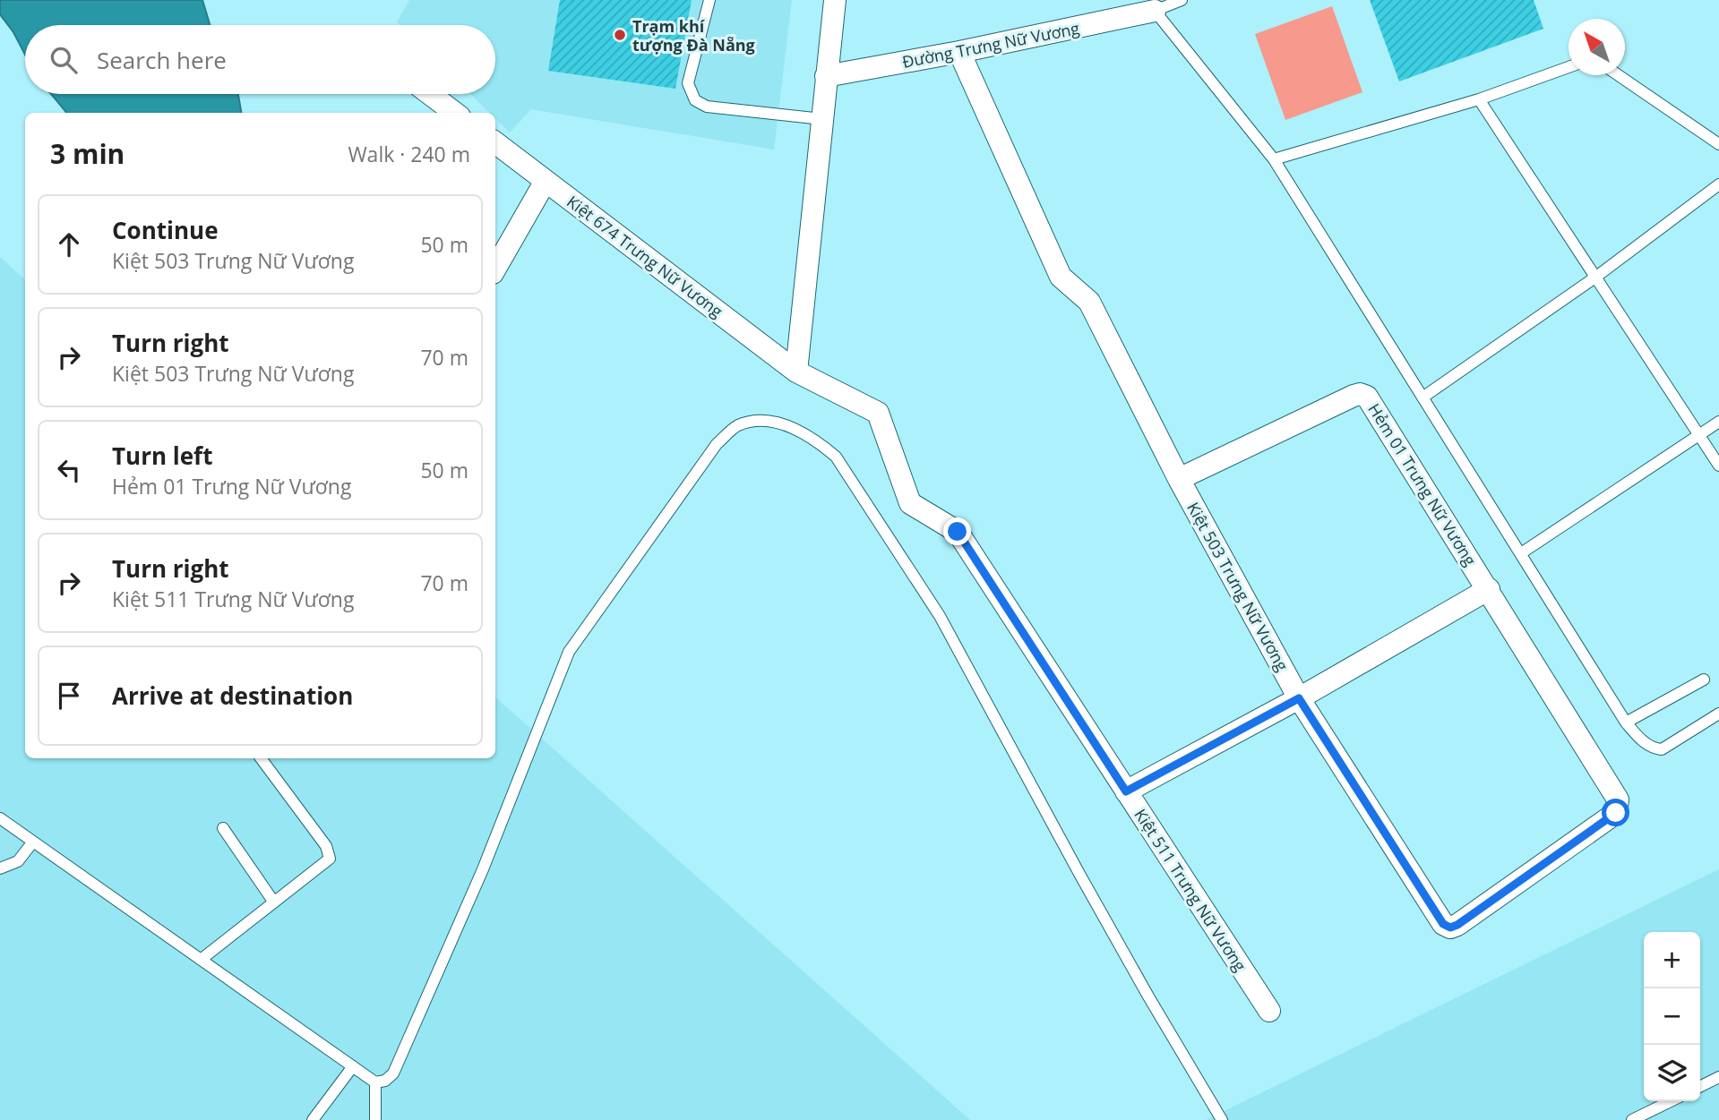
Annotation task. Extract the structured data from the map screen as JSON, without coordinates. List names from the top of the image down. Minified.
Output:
{"streets":{"street":["Đường Trưng Nữ Vương","Kiệt 674 Trưng Nữ Vương","Hẻm 01 Trưng Nữ Vương","Kiệt 503 Trưng Nữ Vương","Kiệt 511 Trưng Nữ Vương"]},"crossings":[["Đường Trưng Nữ Vương","Kiệt 503 Trưng Nữ Vương"],["Kiệt 674 Trưng Nữ Vương","Kiệt 511 Trưng Nữ Vương"],["Hẻm 01 Trưng Nữ Vương","Kiệt 503 Trưng Nữ Vương"]],"places":["Trạm khí tượng Đà Nẵng"],"north":"top left","page":{"search":"Search here","heading":["3 min","Walk · 240 m"],"list":[["Continue","Kiệt 503 Trưng Nữ Vương","50 m"],["Turn right","Kiệt 503 Trưng Nữ Vương","70 m"],["Turn left","Hẻm 01 Trưng Nữ Vương","50 m"],["Turn right","Kiệt 511 Trưng Nữ Vương","70 m"],"Arrive at destination"],"map_buttons":["+","−"]}}
